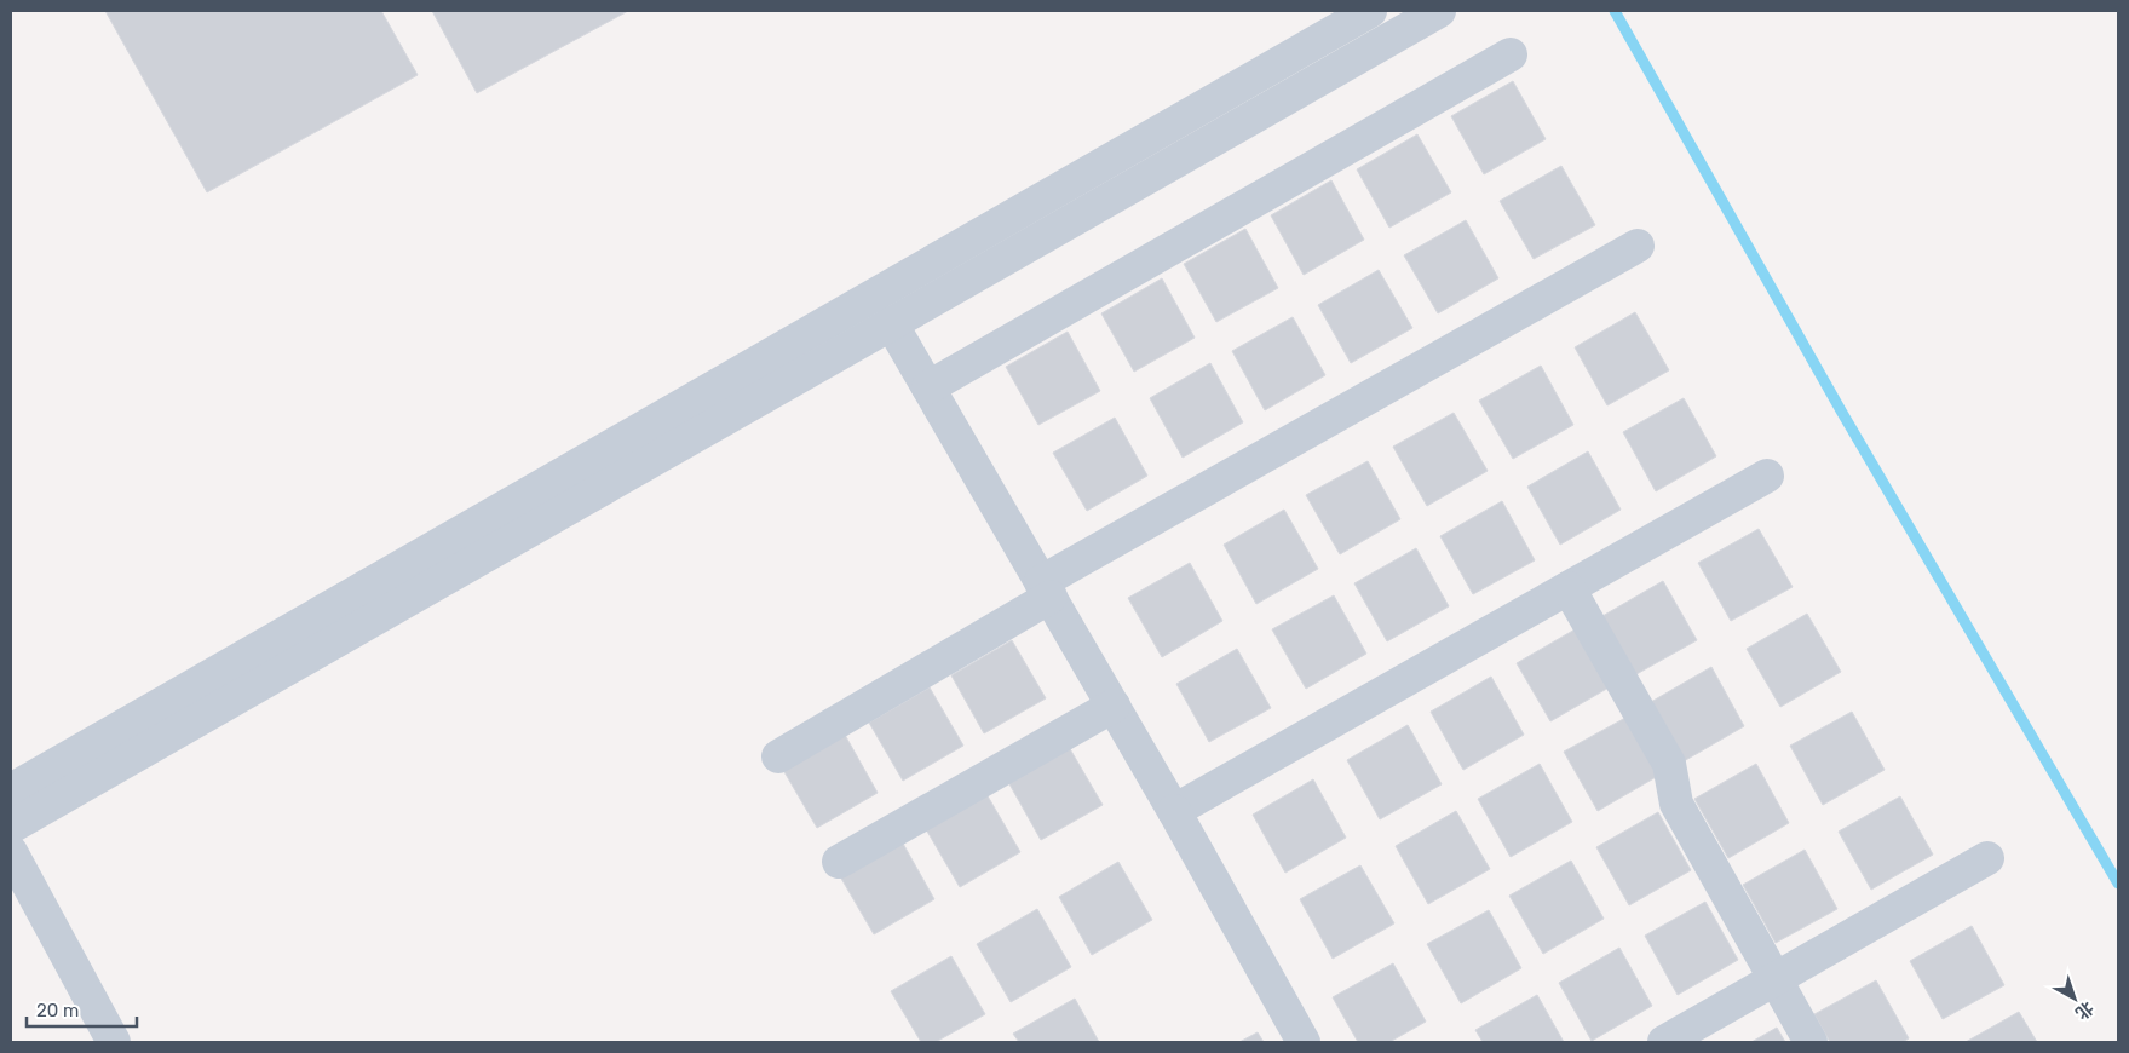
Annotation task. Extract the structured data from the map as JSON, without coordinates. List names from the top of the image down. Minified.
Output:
{"scale_bar":"20 m","north":"bottom right"}
